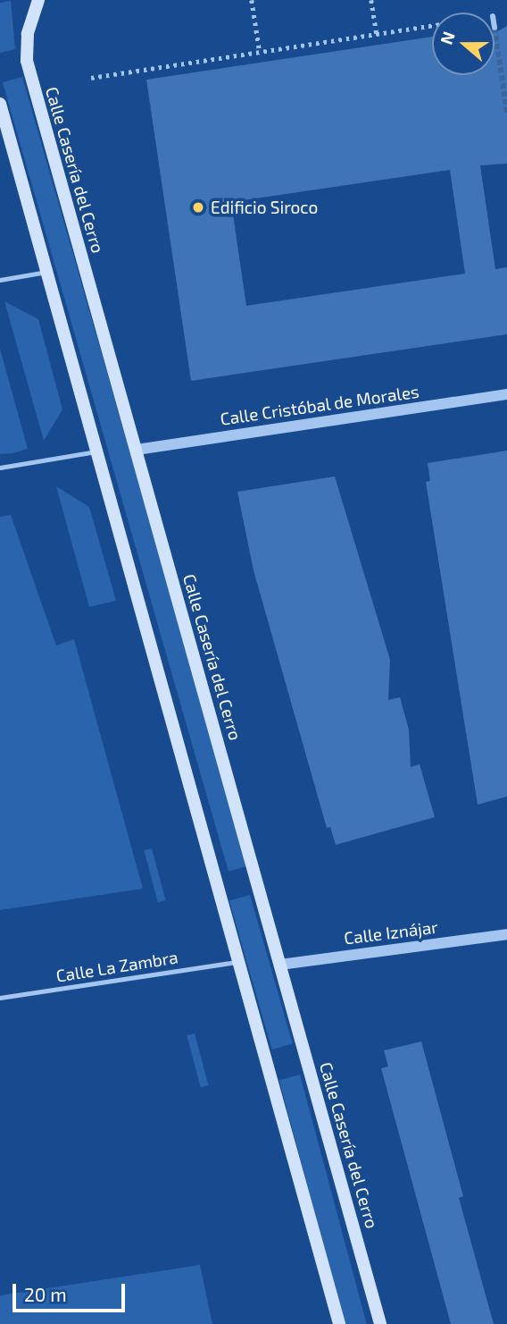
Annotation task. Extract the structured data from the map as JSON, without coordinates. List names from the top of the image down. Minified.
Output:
{"streets":{"main road":["Calle Casería del Cerro"],"street":["Calle Cristóbal de Morales","Calle Iznájar"],"lane":["Calle La Zambra"]},"crossings":[["Calle Casería del Cerro","Calle Cristóbal de Morales"],["Calle Casería del Cerro","Calle Iznájar"]],"places":["Edificio Siroco"],"scale_bar":"20 m","north":"left"}
